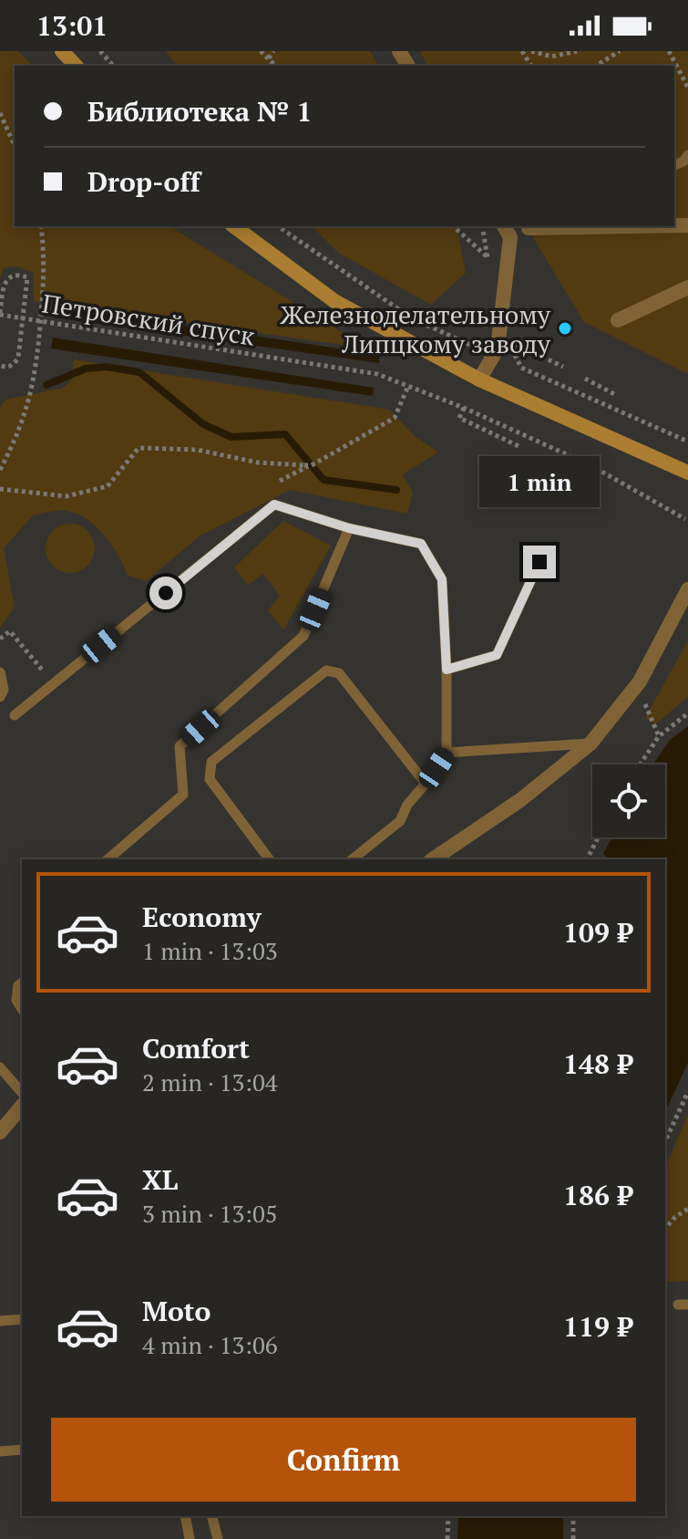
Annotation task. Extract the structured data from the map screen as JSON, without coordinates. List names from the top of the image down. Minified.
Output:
{"streets":{"path":["Петровский спуск"]},"places":["Железноделательному Липцкому заводу"],"page":{"status":"13:01","banner":["Библиотека № 1","Drop-off"],"bubble":"1 min","list":[{"name":"Economy","note":"1 min · 13:03","value":"109 ₽"},{"name":"Comfort","note":"2 min · 13:04","value":"148 ₽"},{"name":"XL","note":"3 min · 13:05","value":"186 ₽"},{"name":"Moto","note":"4 min · 13:06","value":"119 ₽"}],"buttons":"Confirm"}}
